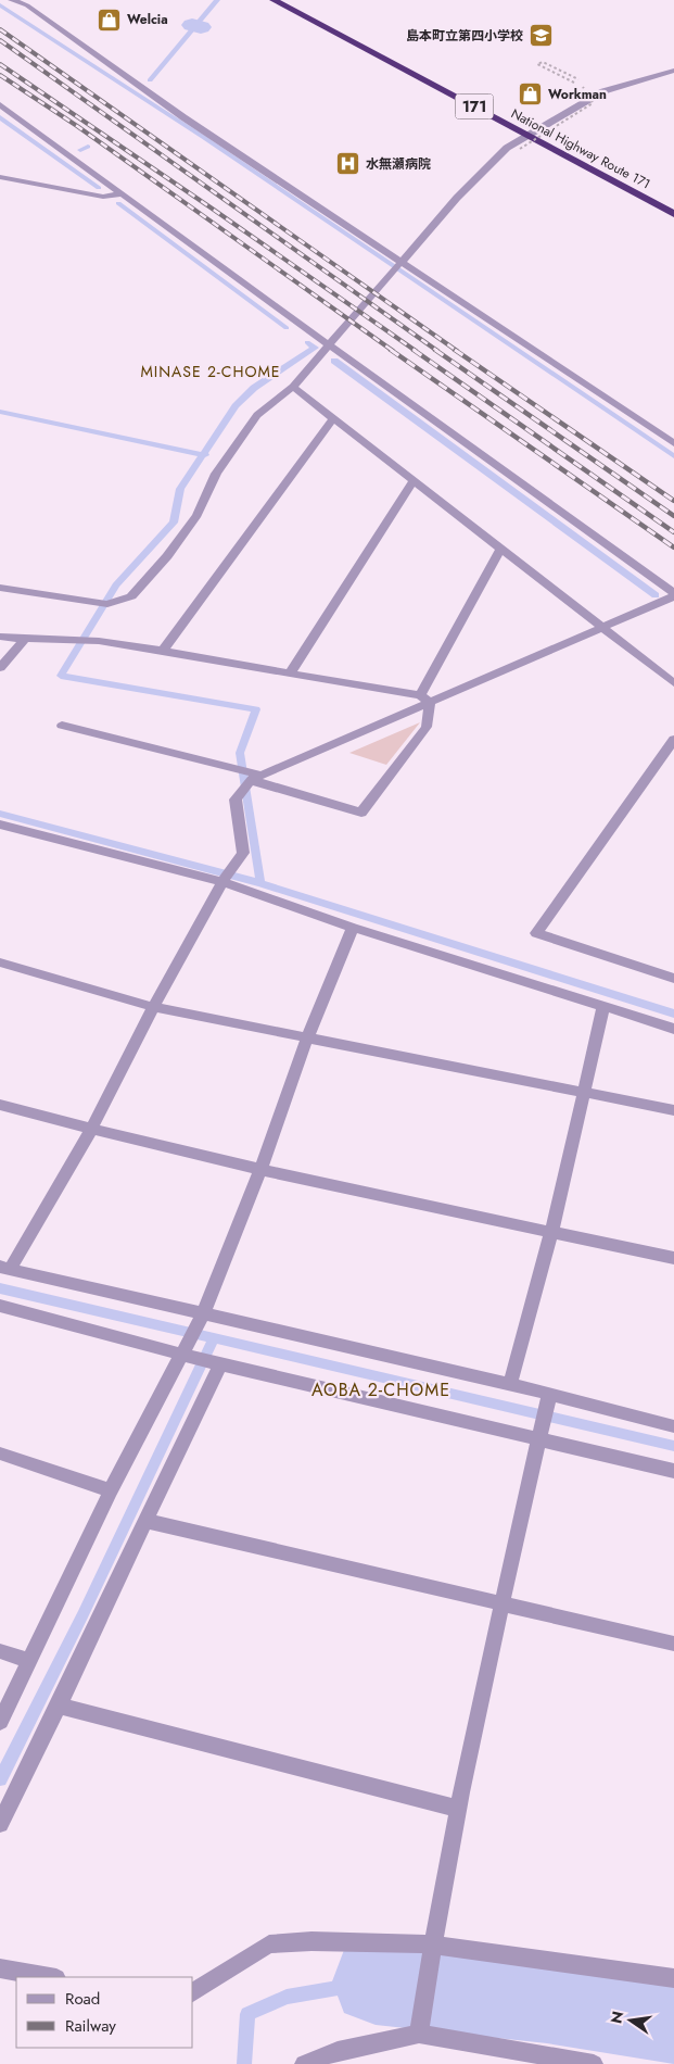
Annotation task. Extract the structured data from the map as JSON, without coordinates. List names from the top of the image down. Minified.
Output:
{"streets":{"highway":["171","National Highway Route 171"]},"districts":["MINASE 2-CHOME","AOBA 2-CHOME"],"places":{"shop":["Welcia","Workman"],"school or university":["島本町立第四小学校"],"hospital":["水無瀬病院"]},"legend":["Road","Railway"],"north":"left"}
